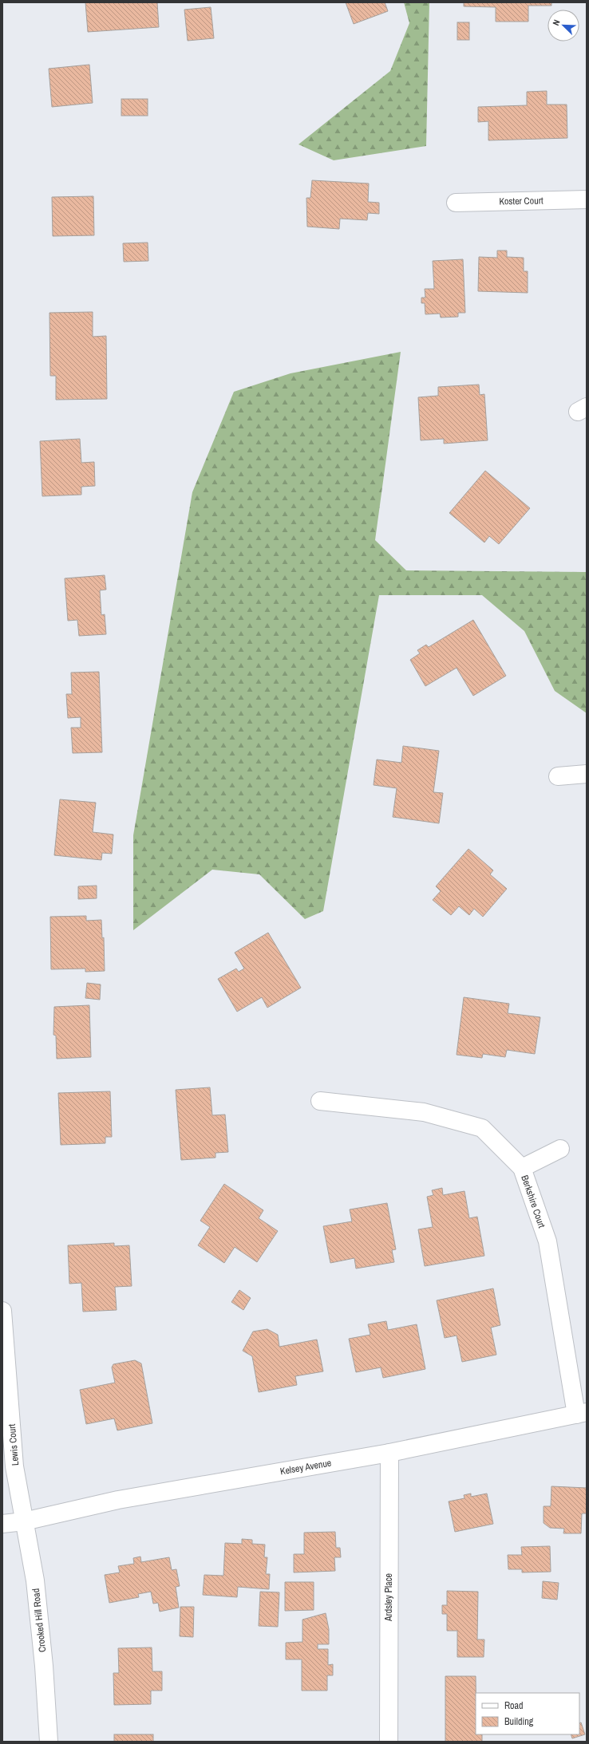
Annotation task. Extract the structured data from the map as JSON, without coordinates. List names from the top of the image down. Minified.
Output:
{"streets":{"street":["Koster Court","Berkshire Court","Lewis Court","Kelsey Avenue","Ardsley Place","Crooked Hill Road"]},"crossings":[["Berkshire Court","Kelsey Avenue"],["Lewis Court","Kelsey Avenue"],["Lewis Court","Crooked Hill Road"],["Kelsey Avenue","Ardsley Place"],["Kelsey Avenue","Crooked Hill Road"]],"legend":["Road","Building"],"north":"top left"}
